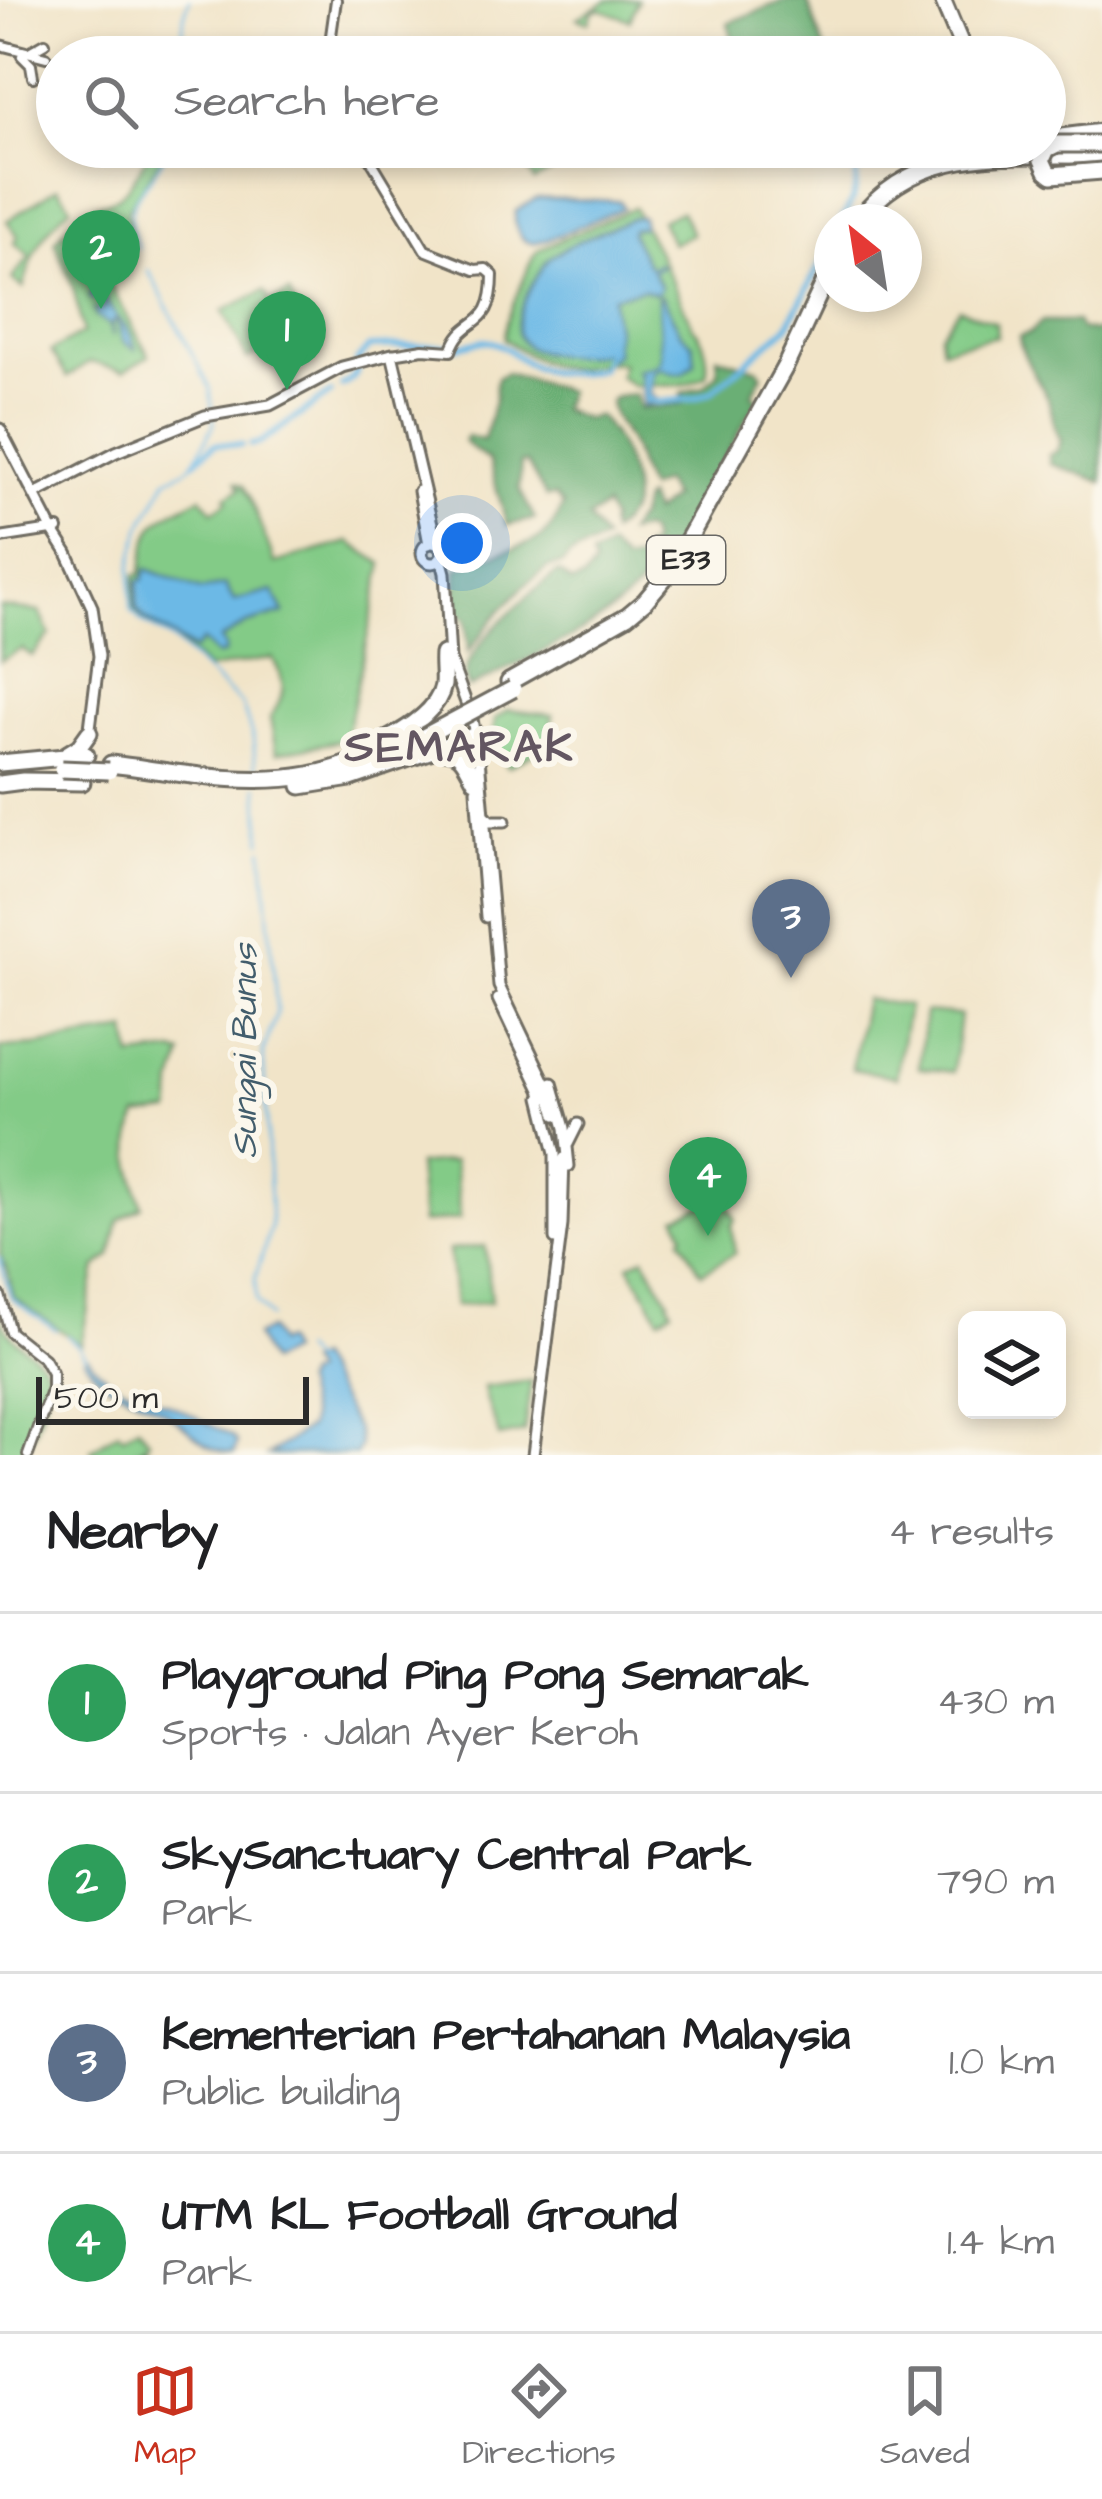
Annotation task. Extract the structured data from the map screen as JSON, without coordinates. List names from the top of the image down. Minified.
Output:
{"streets":{"highway":["E33"]},"districts":["SEMARAK"],"water":["Sungai Bunus"],"scale_bar":"500 m","north":"top left","page":{"search":"Search here","pins":["2","1","3","4"],"scale":"500 m","heading":["Nearby","4 results"],"list":[{"mark":"1","name":"Playground Ping Pong Semarak","note":"Sports · Jalan Ayer Keroh","value":"430 m"},{"mark":"2","name":"SkySanctuary Central Park","note":"Park","value":"790 m"},{"mark":"3","name":"Kementerian Pertahanan Malaysia","note":"Public building","value":"1.0 km"},{"mark":"4","name":"UTM KL Football Ground","note":"Park","value":"1.4 km"}],"nav":["Map","Directions","Saved"]}}
